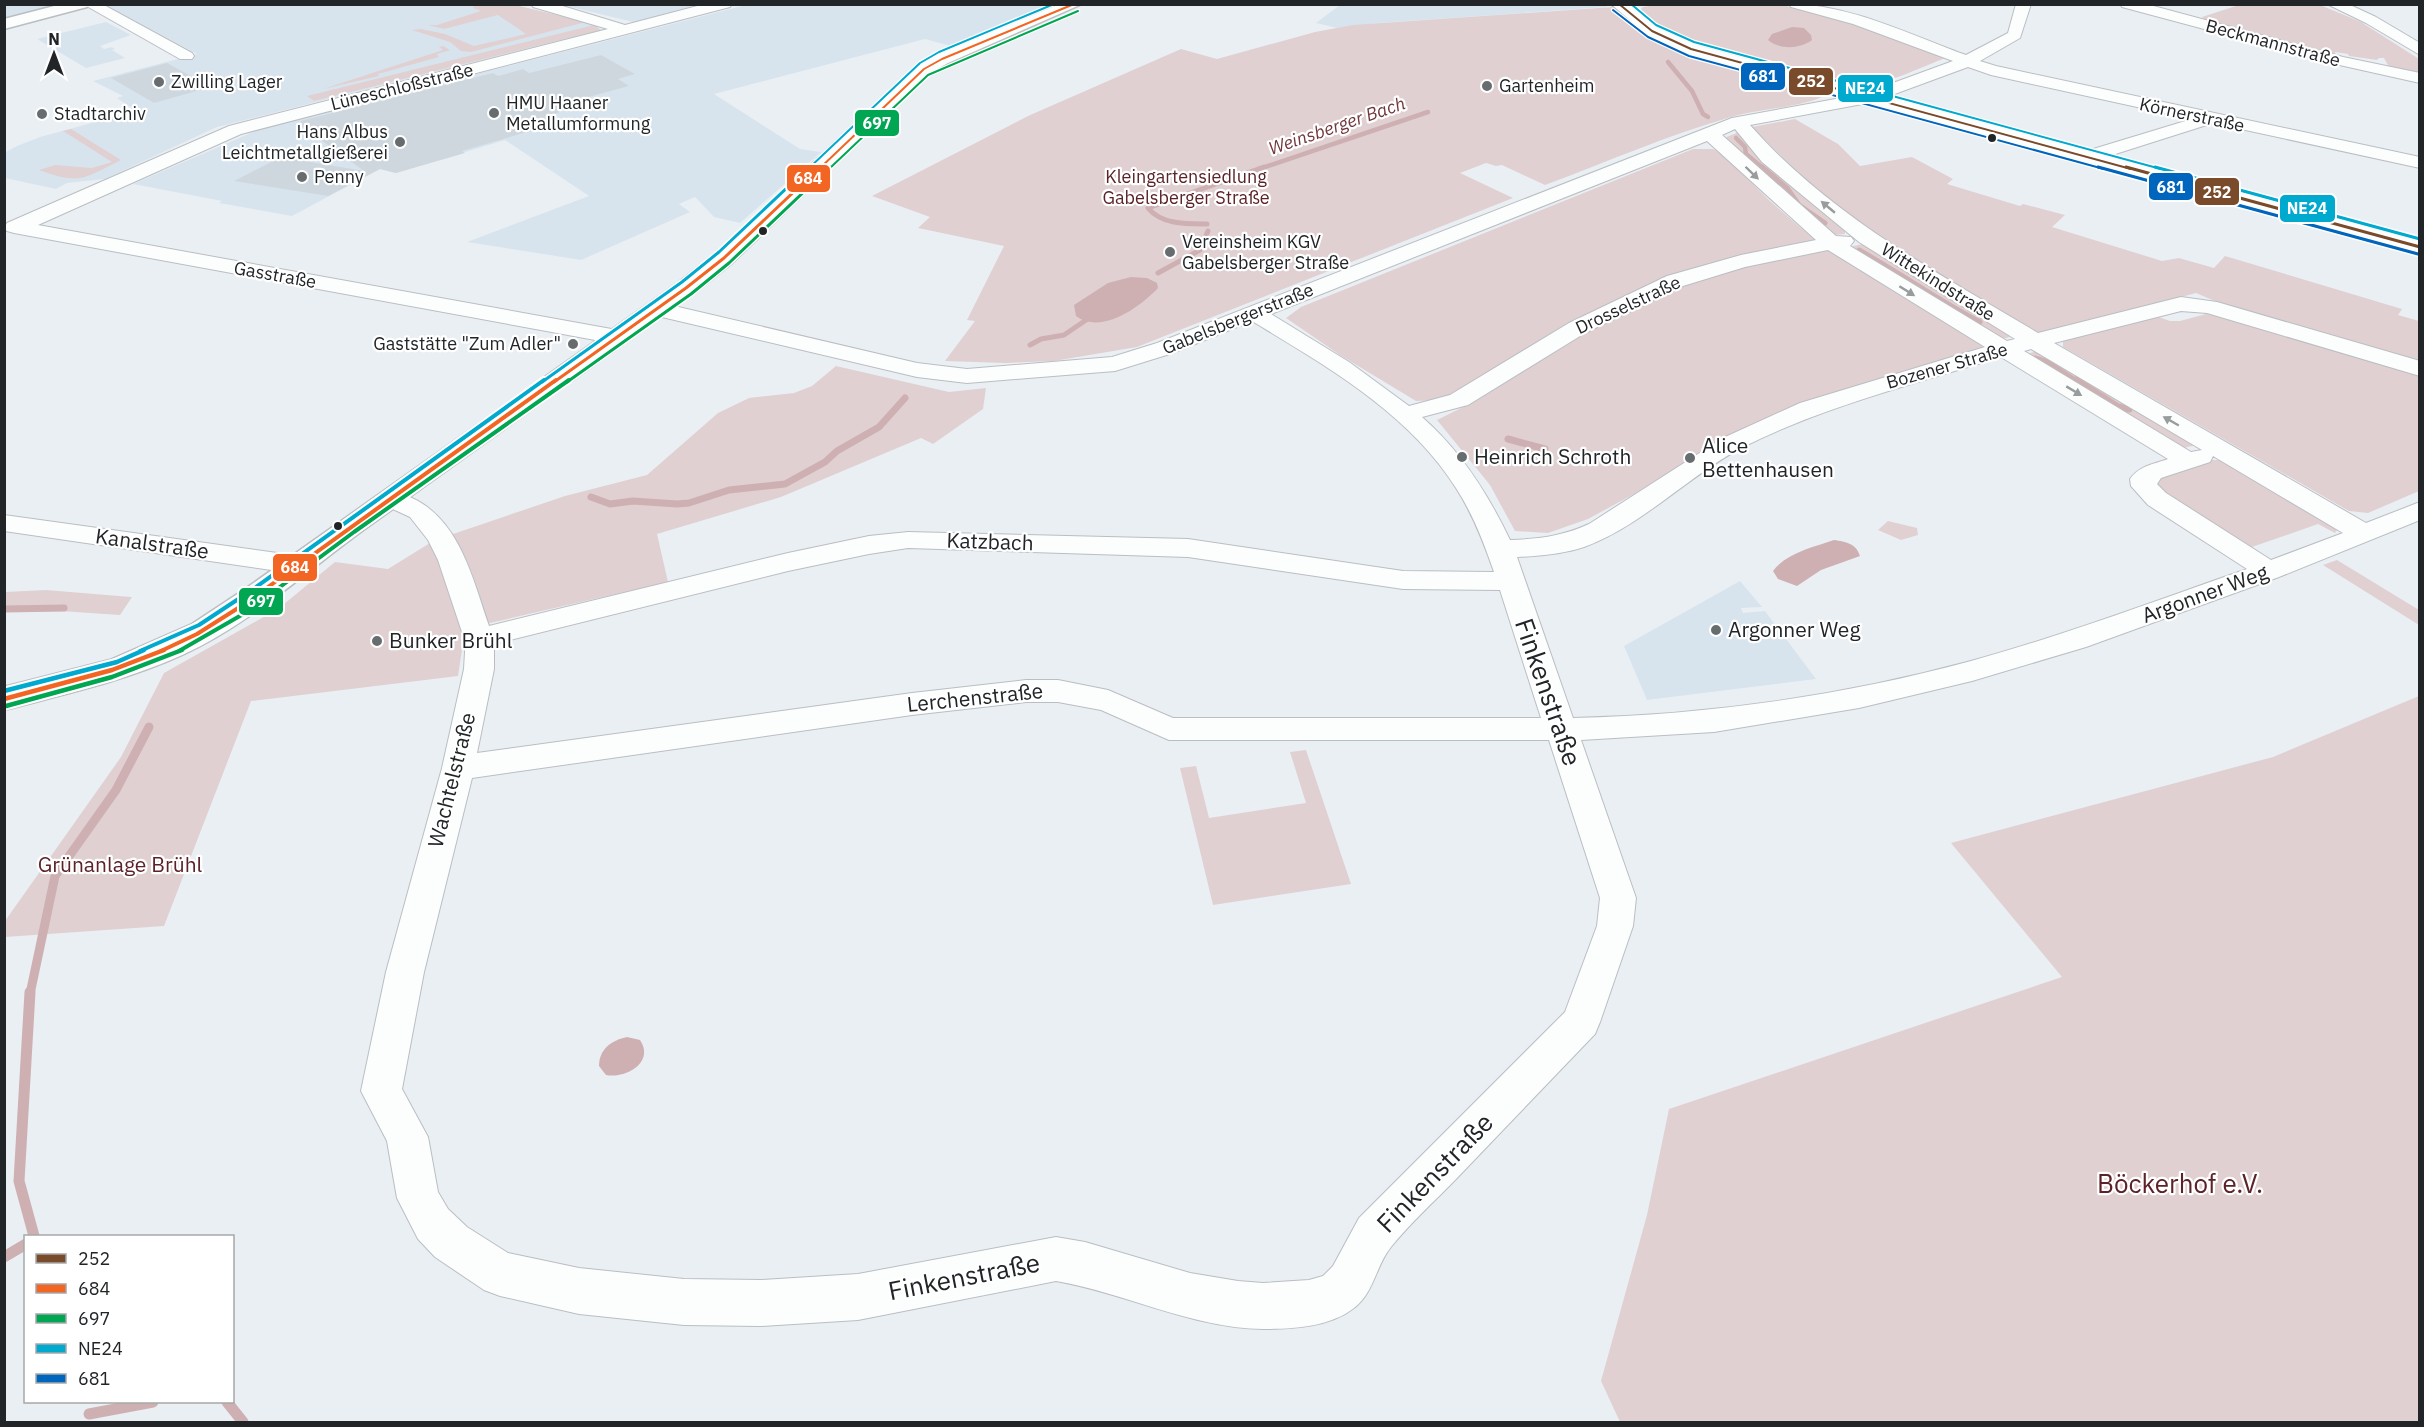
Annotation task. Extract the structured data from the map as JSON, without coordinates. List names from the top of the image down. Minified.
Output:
{"streets":{"street":["Beckmannstraße","Lüneschloßstraße","Körnerstraße","Gasstraße","Wittekindstraße","Drosselstraße","Gabelsbergerstraße","Bozener Straße","Katzbach","Kanalstraße","Argonner Weg","Finkenstraße","Lerchenstraße","Wachtelstraße"]},"crossings":[["Lüneschloßstraße","Gasstraße"],["Körnerstraße","Gabelsbergerstraße"],["Wittekindstraße","Drosselstraße"],["Wittekindstraße","Gabelsbergerstraße"],["Wittekindstraße","Bozener Straße"],["Wittekindstraße","Argonner Weg"],["Drosselstraße","Finkenstraße"],["Gabelsbergerstraße","Finkenstraße"],["Bozener Straße","Finkenstraße"],["Katzbach","Finkenstraße"],["Katzbach","Wachtelstraße"],["Argonner Weg","Finkenstraße"],["Argonner Weg","Lerchenstraße"],["Finkenstraße","Lerchenstraße"],["Finkenstraße","Wachtelstraße"],["Lerchenstraße","Wachtelstraße"]],"water":["Weinsberger Bach"],"parks":["Kleingartensiedlung Gabelsberger Straße","Grünanlage Brühl","Böckerhof e.V."],"places":["Zwilling Lager","Gartenheim","HMU Haaner Metallumformung","Stadtarchiv","Hans Albus Leichtmetallgießerei","Penny","Vereinsheim KGV Gabelsberger Straße","Gaststätte \"Zum Adler\"","Heinrich Schroth","Alice Bettenhausen","Argonner Weg","Bunker Brühl"],"lines":["transit line 252","transit line 684","transit line NE24","transit line 681","transit line 697"],"legend":["252","684","697","NE24","681"],"north":"top"}
